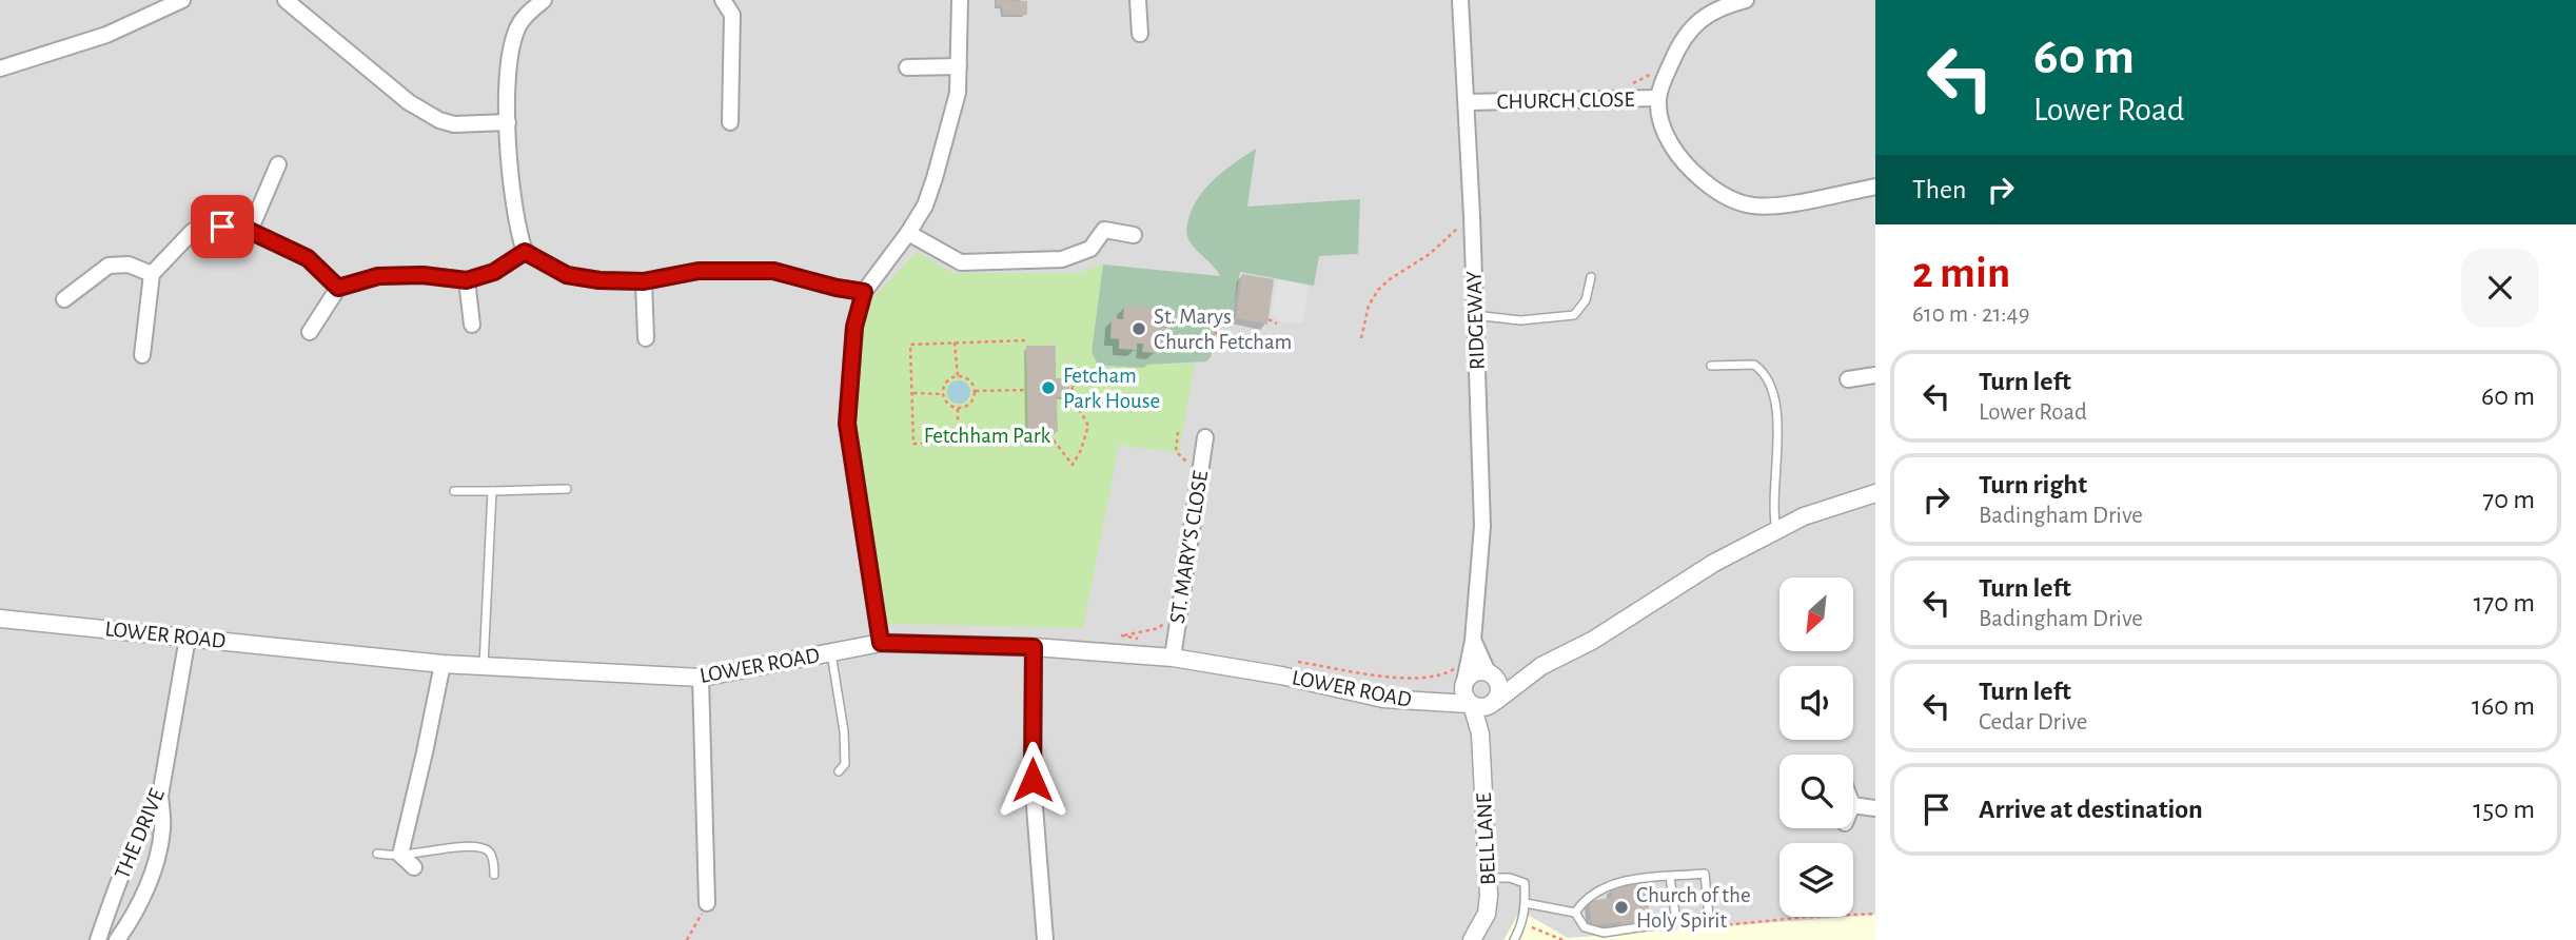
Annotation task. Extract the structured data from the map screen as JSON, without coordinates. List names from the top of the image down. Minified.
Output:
{"streets":{"street":["CHURCH CLOSE","RIDGEWAY","ST. MARY'S CLOSE","LOWER ROAD","THE DRIVE","BELL LANE"]},"crossings":[["CHURCH CLOSE","RIDGEWAY"],["RIDGEWAY","LOWER ROAD"],["RIDGEWAY","BELL LANE"],["ST. MARY'S CLOSE","LOWER ROAD"],["LOWER ROAD","THE DRIVE"],["LOWER ROAD","BELL LANE"]],"parks":["Fetchham Park"],"places":["St. Marys Church Fetcham","Fetcham Park House","Church of the Holy Spirit"],"north":"bottom left","page":{"turn":["60 m","Lower Road"],"then":"Then","heading":["2 min","610 m · 21:49"],"list":[{"name":"Turn left","note":"Lower Road","value":"60 m"},{"name":"Turn right","note":"Badingham Drive","value":"70 m"},{"name":"Turn left","note":"Badingham Drive","value":"170 m"},{"name":"Turn left","note":"Cedar Drive","value":"160 m"},{"name":"Arrive at destination","value":"150 m"}]}}
